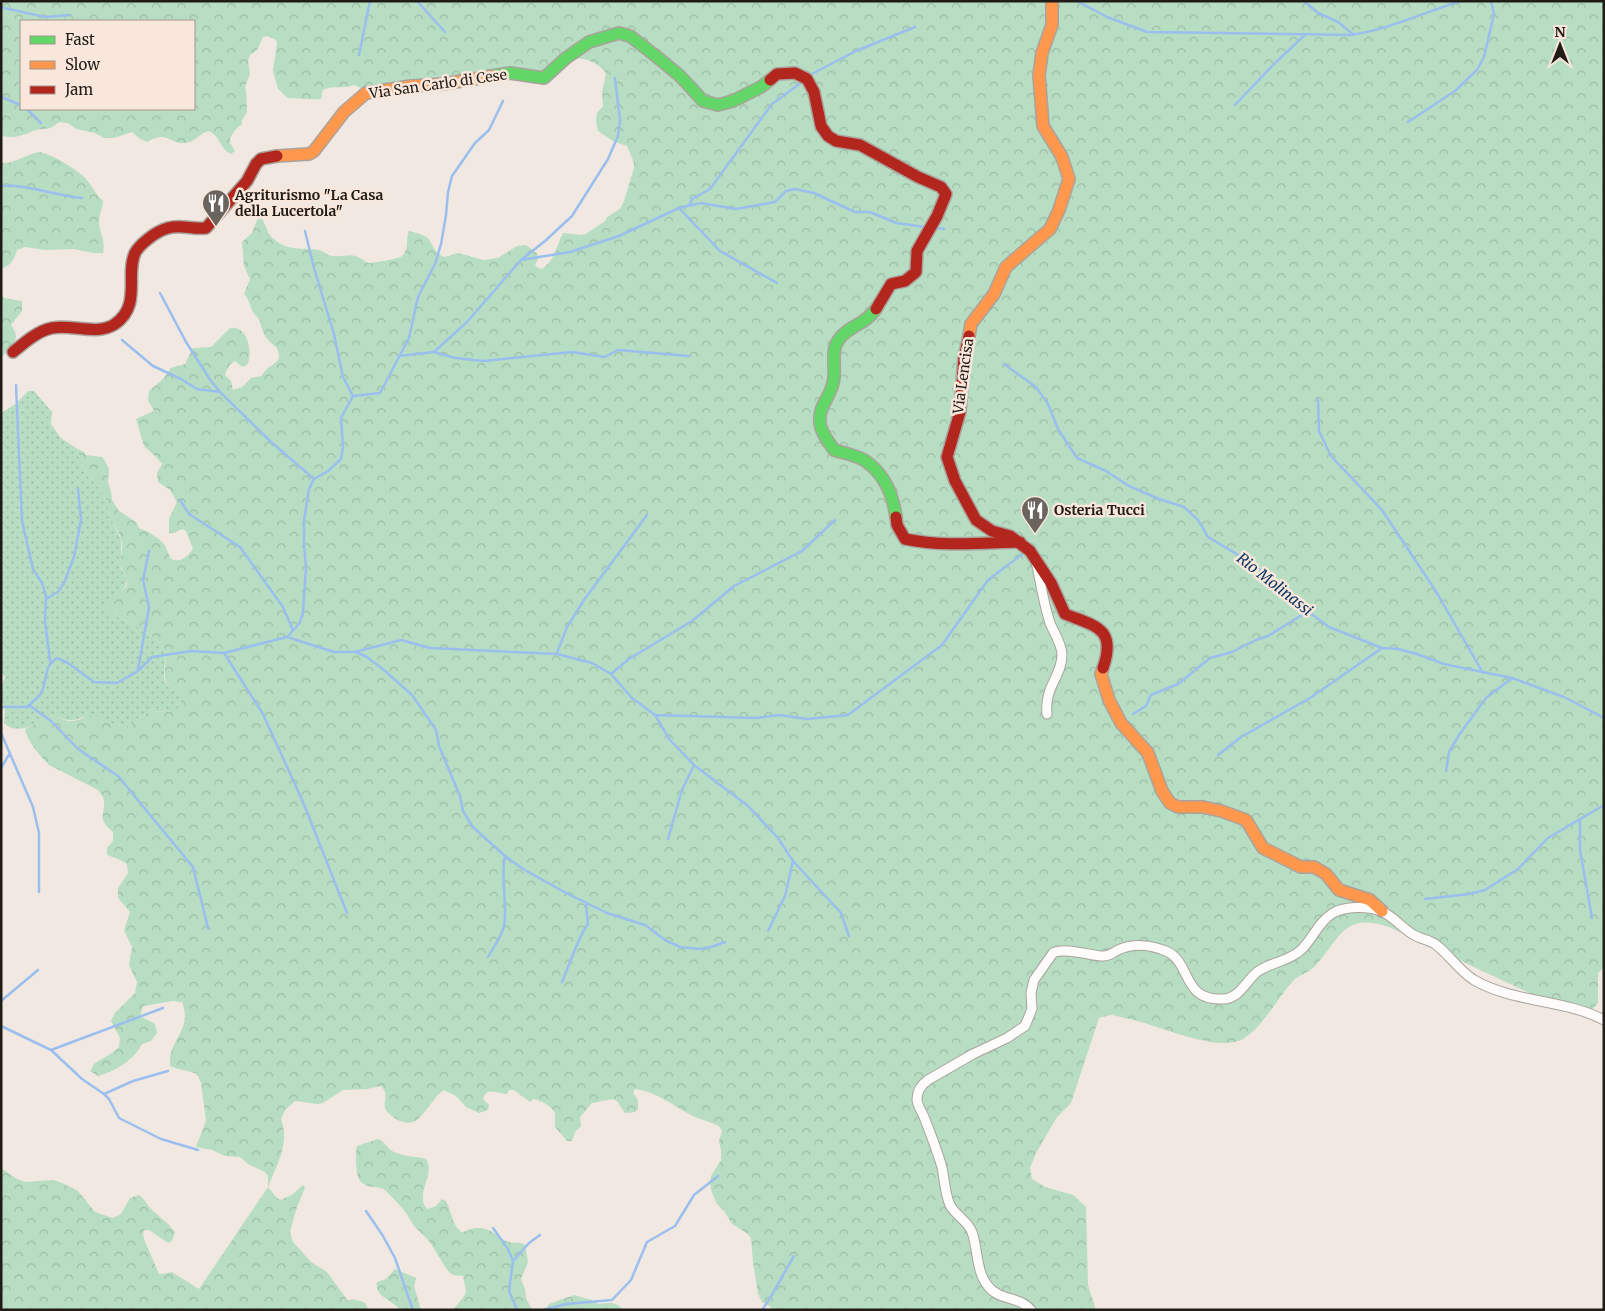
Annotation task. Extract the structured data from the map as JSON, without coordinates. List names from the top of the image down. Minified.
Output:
{"streets":{"street":["Via San Carlo di Cese","Via Lencisa"]},"crossings":[["Via San Carlo di Cese","Via Lencisa"]],"water":["Rio Molinassi"],"places":{"restaurant":["Agriturismo \"La Casa della Lucertola\"","Osteria Tucci"]},"legend":["Fast","Slow","Jam"],"north":"top"}
